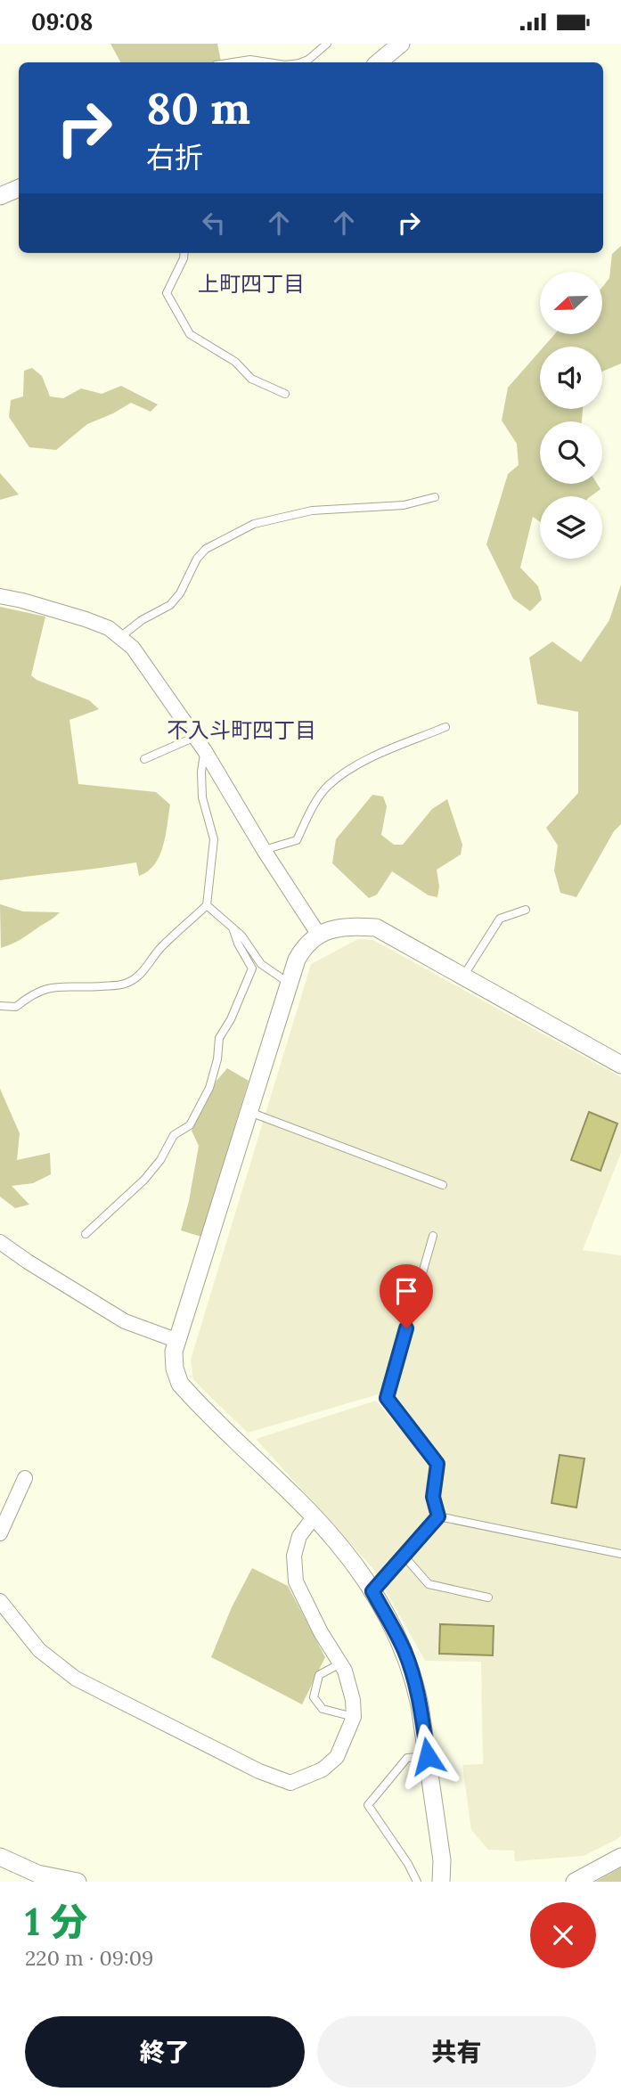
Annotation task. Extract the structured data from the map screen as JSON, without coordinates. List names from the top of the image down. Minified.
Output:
{"districts":["上町四丁目","不入斗町四丁目"],"north":"left","page":{"status":"09:08","turn":["80 m","右折"],"heading":["1 分","220 m · 09:09"],"buttons":["終了","共有"]}}
